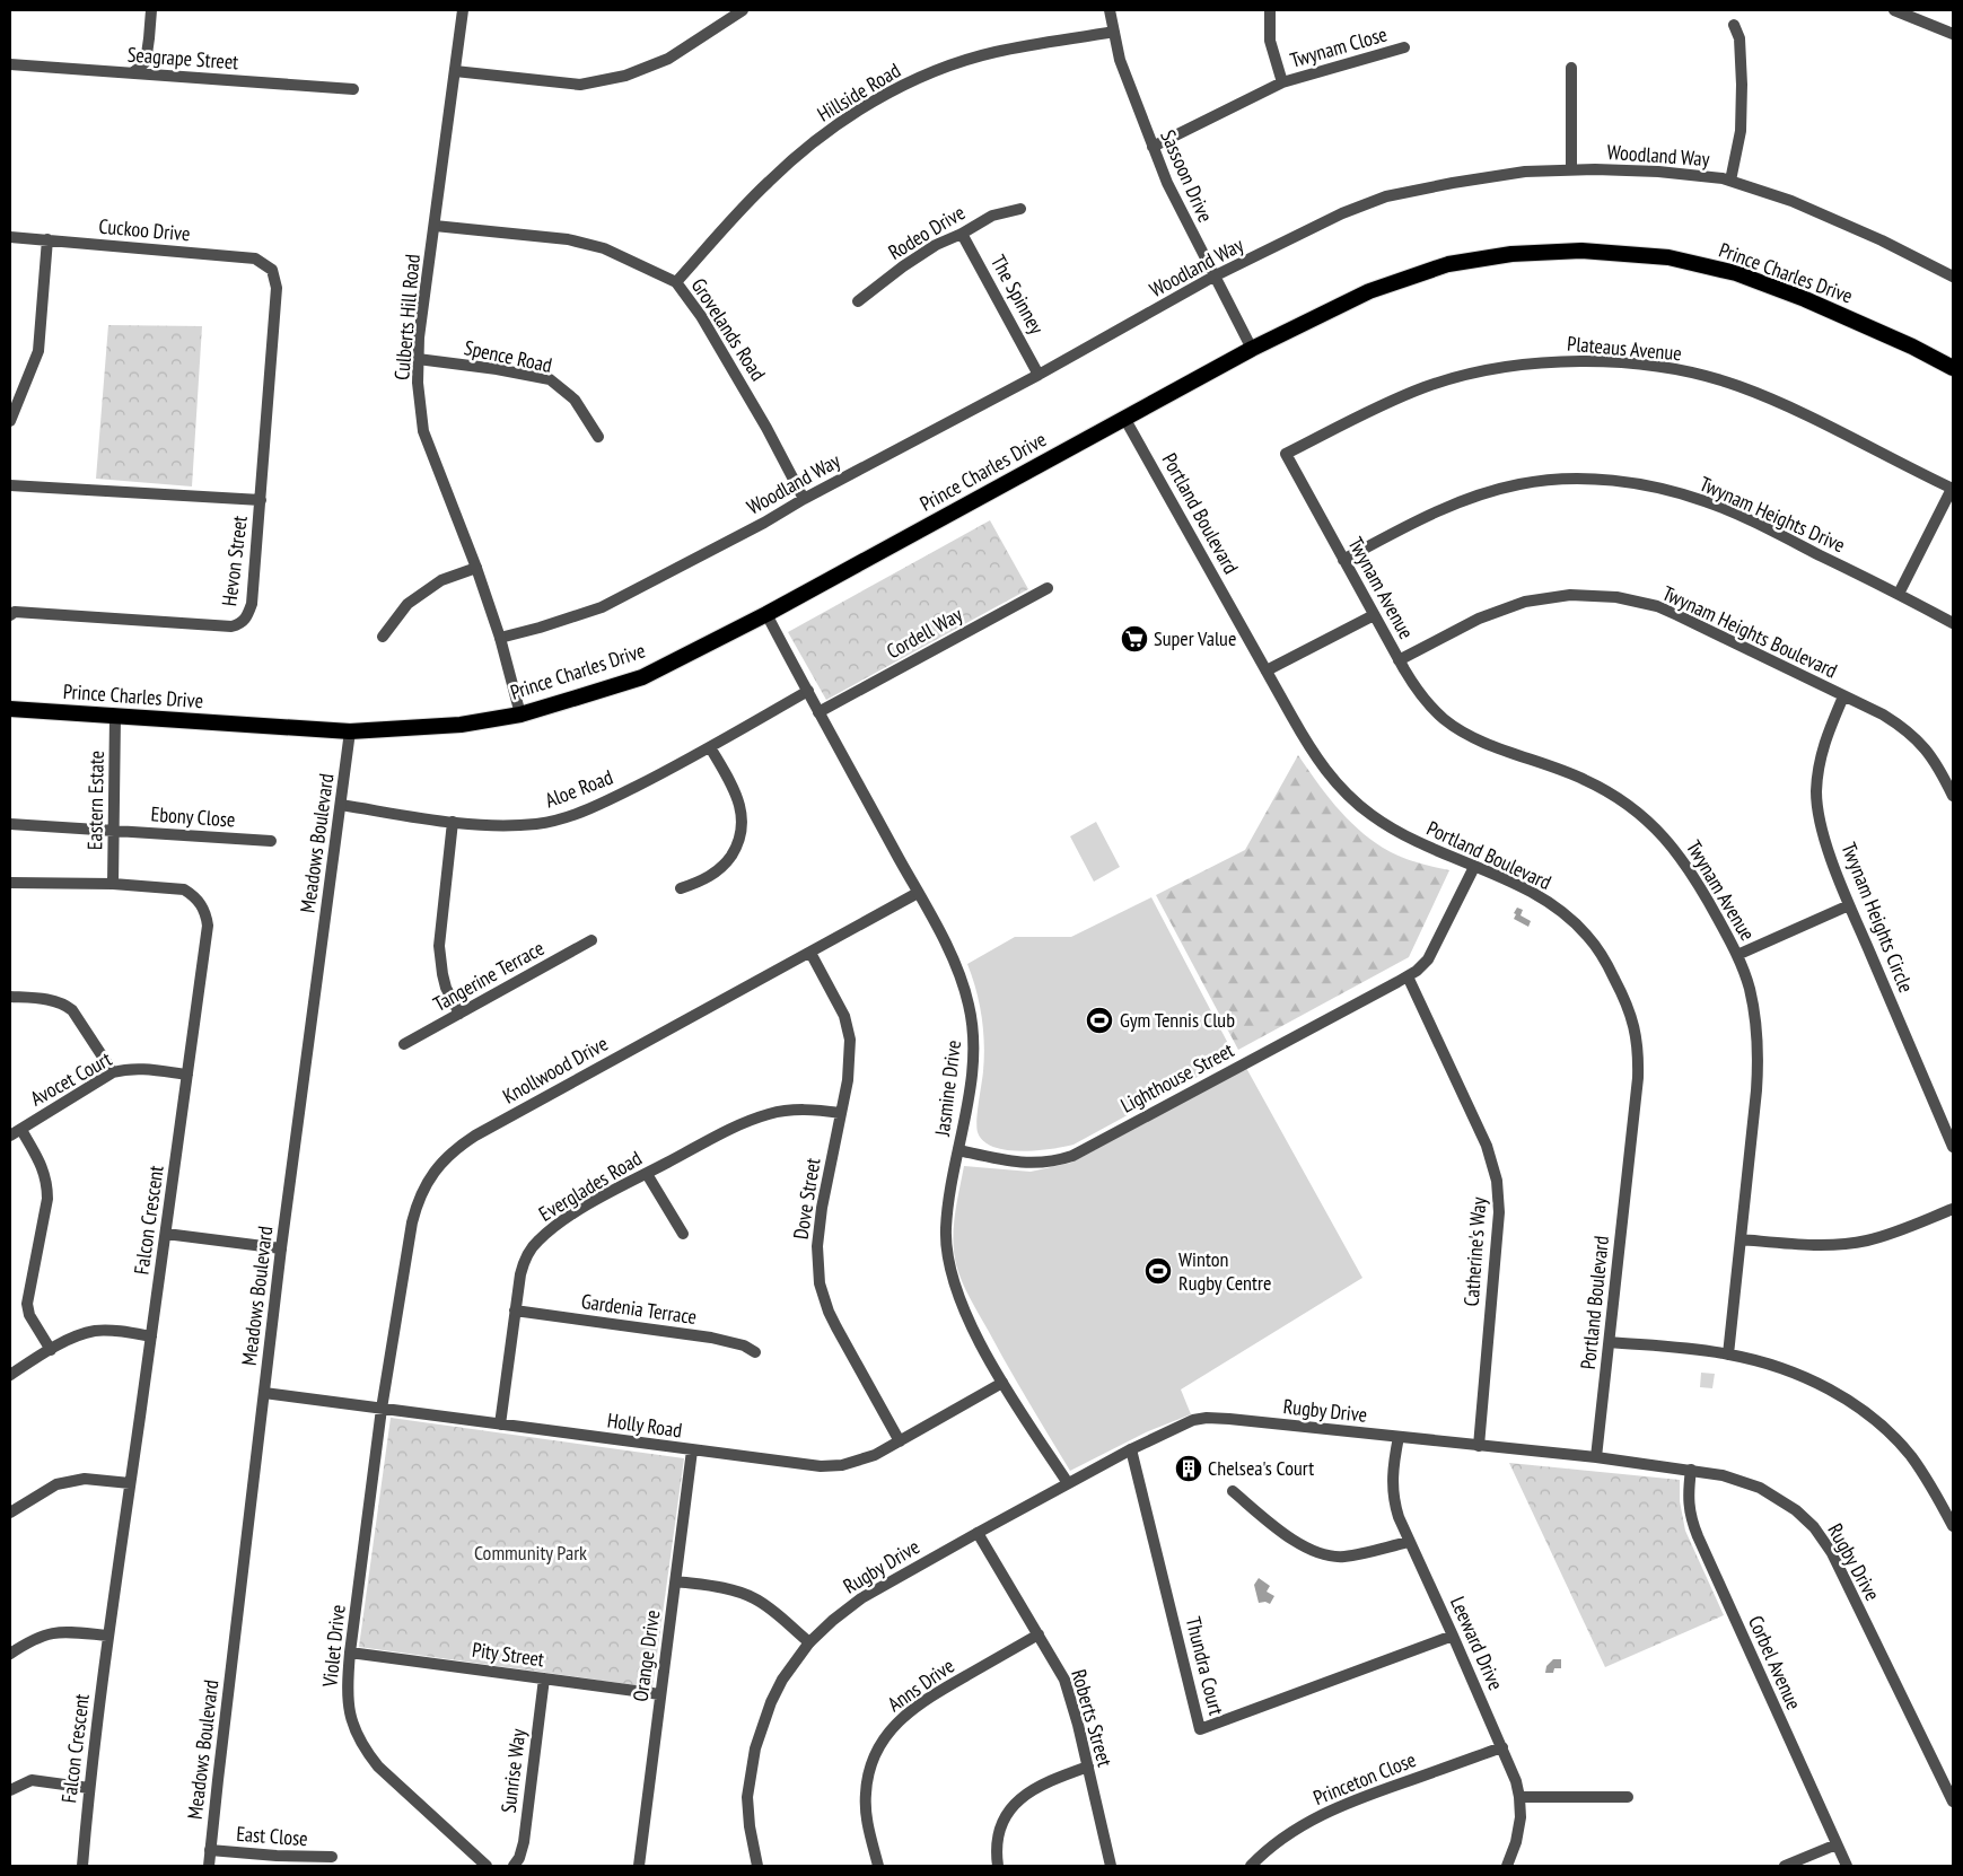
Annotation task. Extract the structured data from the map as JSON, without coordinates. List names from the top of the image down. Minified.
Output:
{"streets":{"highway":["Prince Charles Drive"],"street":["Twynam Close","Seagrape Street","Hillside Road","Woodland Way","Sassoon Drive","Cuckoo Drive","Rodeo Drive","The Spinney","Culberts Hill Road","Grovelands Road","Plateaus Avenue","Spence Road","Portland Boulevard","Twynam Heights Drive","Hevon Street","Twynam Avenue","Twynam Heights Boulevard","Cordell Way","Aloe Road","Eastern Estate","Ebony Close","Meadows Boulevard","Twynam Heights Circle","Tangerine Terrace","Knollwood Drive","Lighthouse Street","Avocet Court","Jasmine Drive","Everglades Road","Dove Street","Falcon Crescent","Catherine's Way","Gardenia Terrace","Rugby Drive","Holly Road","Leeward Drive","Violet Drive","Pity Street","Orange Drive","Corbel Avenue","Thundra Court","Anns Drive","Roberts Street","Sunrise Way","Princeton Close","East Close"]},"crossings":[["Twynam Close","Sassoon Drive"],["Hillside Road","Sassoon Drive"],["Hillside Road","Grovelands Road"],["Woodland Way","Sassoon Drive"],["Woodland Way","The Spinney"],["Woodland Way","Culberts Hill Road"],["Woodland Way","Grovelands Road"],["Sassoon Drive","Prince Charles Drive"],["Cuckoo Drive","Hevon Street"],["Rodeo Drive","The Spinney"],["Prince Charles Drive","Culberts Hill Road"],["Prince Charles Drive","Portland Boulevard"],["Prince Charles Drive","Eastern Estate"],["Prince Charles Drive","Meadows Boulevard"],["Prince Charles Drive","Jasmine Drive"],["Culberts Hill Road","Grovelands Road"],["Culberts Hill Road","Spence Road"],["Plateaus Avenue","Twynam Avenue"],["Portland Boulevard","Lighthouse Street"],["Portland Boulevard","Rugby Drive"],["Twynam Heights Drive","Twynam Avenue"],["Twynam Avenue","Twynam Heights Boulevard"],["Twynam Heights Boulevard","Twynam Heights Circle"],["Cordell Way","Jasmine Drive"],["Aloe Road","Meadows Boulevard"],["Aloe Road","Jasmine Drive"],["Eastern Estate","Ebony Close"],["Eastern Estate","Falcon Crescent"],["Meadows Boulevard","Holly Road"],["Meadows Boulevard","East Close"],["Knollwood Drive","Jasmine Drive"],["Knollwood Drive","Dove Street"],["Knollwood Drive","Holly Road"],["Knollwood Drive","Violet Drive"],["Lighthouse Street","Jasmine Drive"],["Lighthouse Street","Catherine's Way"],["Avocet Court","Falcon Crescent"],["Jasmine Drive","Rugby Drive"],["Jasmine Drive","Holly Road"],["Everglades Road","Dove Street"],["Everglades Road","Gardenia Terrace"],["Everglades Road","Holly Road"],["Dove Street","Holly Road"],["Catherine's Way","Rugby Drive"],["Rugby Drive","Leeward Drive"],["Rugby Drive","Corbel Avenue"],["Rugby Drive","Thundra Court"],["Rugby Drive","Roberts Street"],["Holly Road","Violet Drive"],["Holly Road","Orange Drive"],["Leeward Drive","Thundra Court"],["Leeward Drive","Princeton Close"],["Violet Drive","Pity Street"],["Pity Street","Orange Drive"],["Pity Street","Sunrise Way"],["Anns Drive","Roberts Street"]],"parks":["Community Park"],"places":{"supermarket":["Super Value"],"sports":["Gym Tennis Club","Winton Rugby Centre"],"building":["Chelsea's Court"]}}
